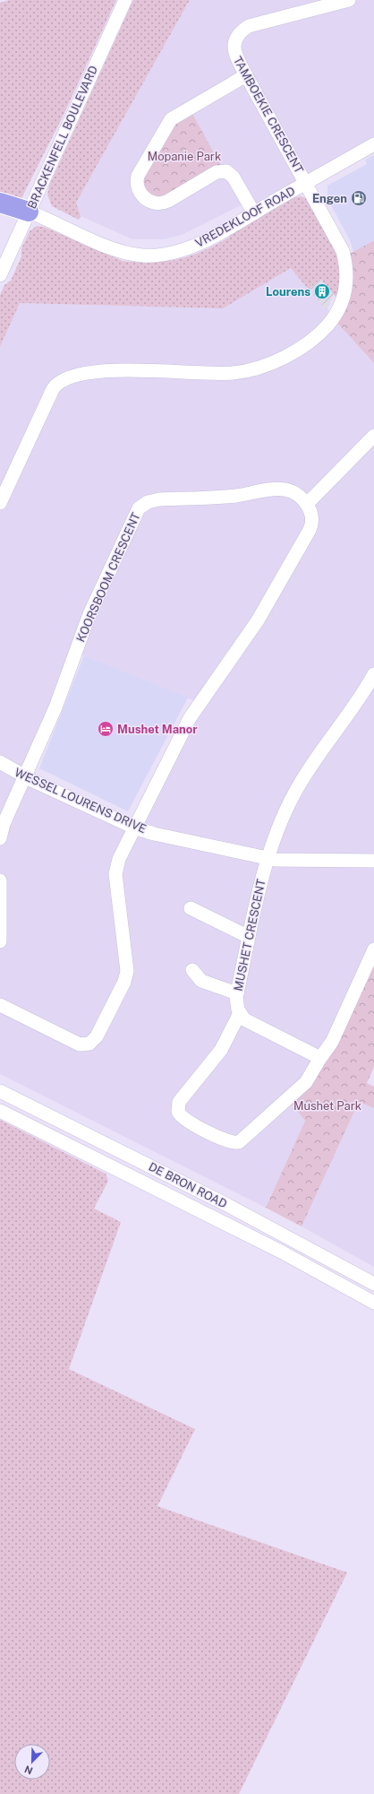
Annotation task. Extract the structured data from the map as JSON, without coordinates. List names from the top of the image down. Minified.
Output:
{"streets":{"street":["TAMBOEKIE CRESCENT","BRACKENFELL BOULEVARD","VREDEKLOOF ROAD","KOORSBOOM CRESCENT","WESSEL LOURENS DRIVE","MUSHET CRESCENT","DE BRON ROAD"]},"crossings":[["TAMBOEKIE CRESCENT","VREDEKLOOF ROAD"],["BRACKENFELL BOULEVARD","VREDEKLOOF ROAD"],["KOORSBOOM CRESCENT","WESSEL LOURENS DRIVE"],["WESSEL LOURENS DRIVE","MUSHET CRESCENT"]],"parks":["Mopanie Park","Mushet Park"],"places":{"fuel station":["Engen"],"building":["Lourens"],"hotel":["Mushet Manor"]},"north":"bottom left"}
